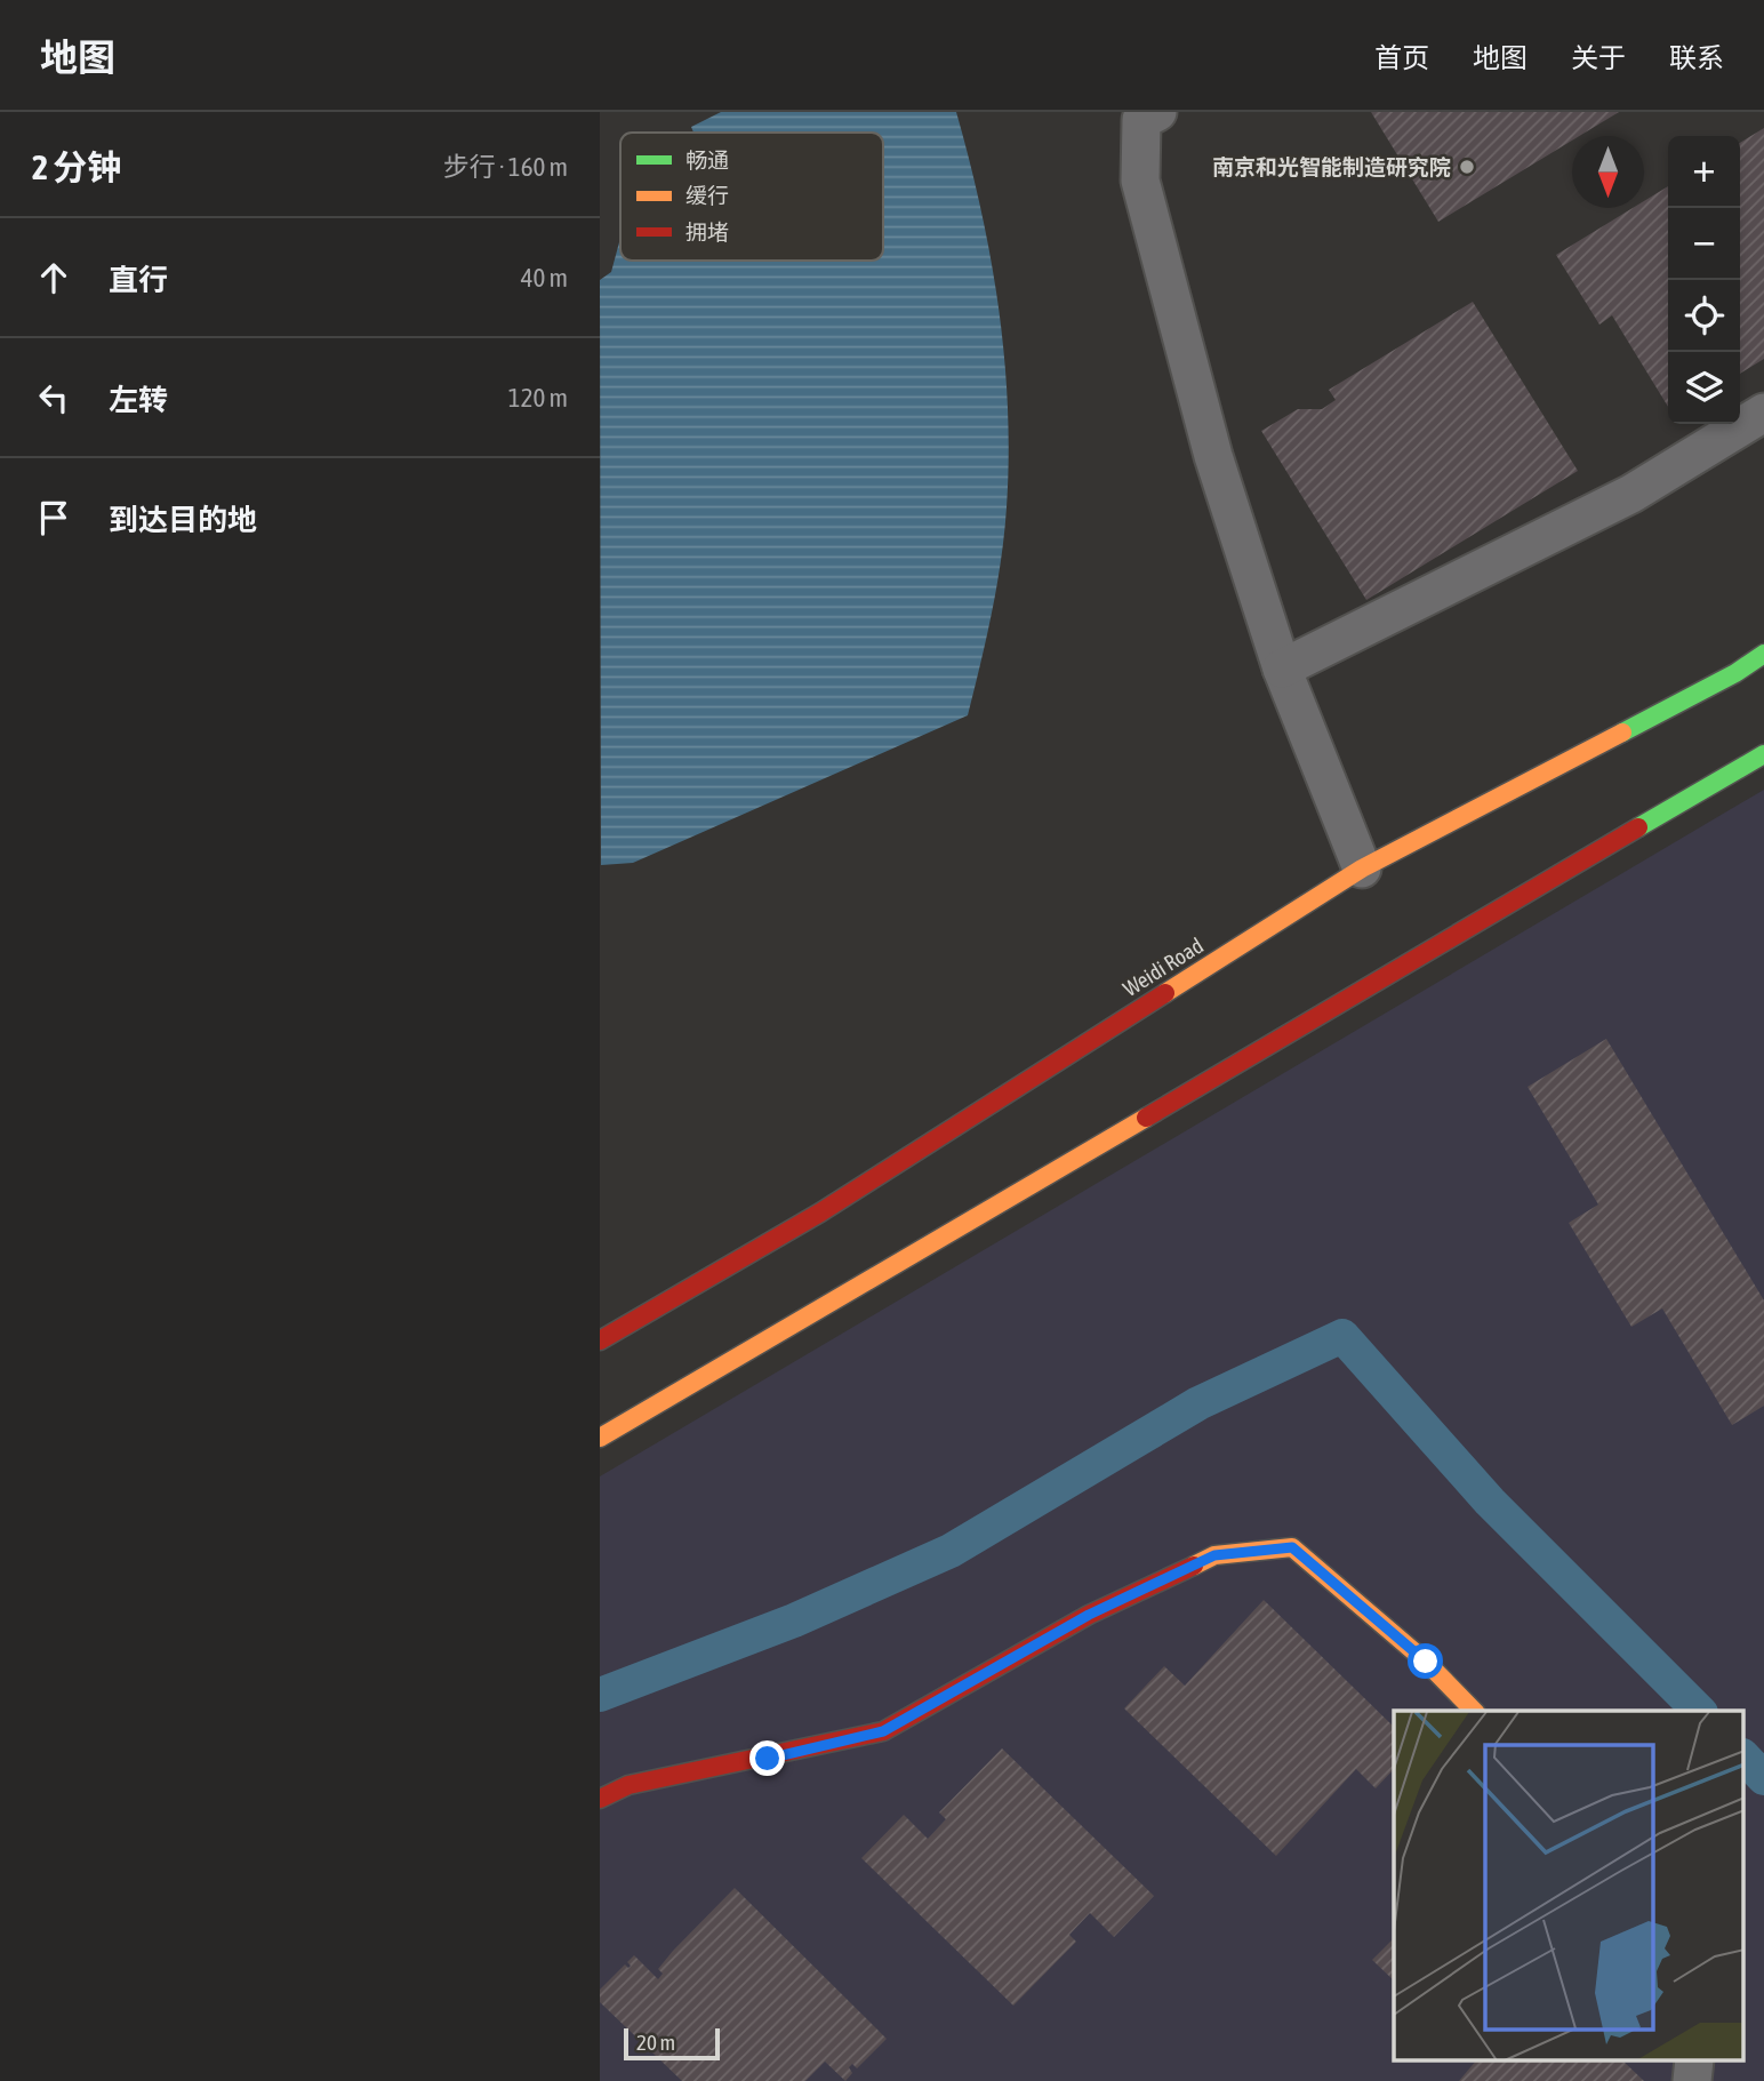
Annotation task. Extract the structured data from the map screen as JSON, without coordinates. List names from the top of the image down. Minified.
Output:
{"streets":{"main road":["Weidi Road"]},"places":["南京和光智能制造研究院"],"legend":["畅通","缓行","拥堵"],"scale_bar":"20 m","north":"bottom","page":{"header":"地图","nav":["首页","地图","关于","联系"],"heading":["2 分钟","步行 · 160 m"],"map_buttons":["+","−"],"list":[["直行","40 m"],["左转","120 m"],"到达目的地"],"scale":"20 m"}}
